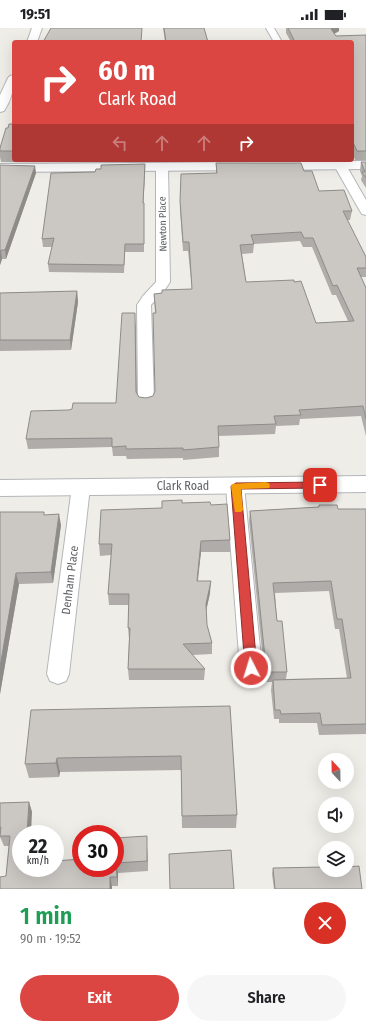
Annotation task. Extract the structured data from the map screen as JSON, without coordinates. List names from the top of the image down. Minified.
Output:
{"streets":{"main road":["Clark Road"],"street":["Newton Place","Denham Place"]},"crossings":[["Clark Road","Denham Place"]],"north":"top","page":{"status":"19:51","turn":["60 m","Clark Road"],"speed":"22 km/h","limit":"30","heading":["1 min","90 m · 19:52"],"buttons":["Exit","Share"]}}
